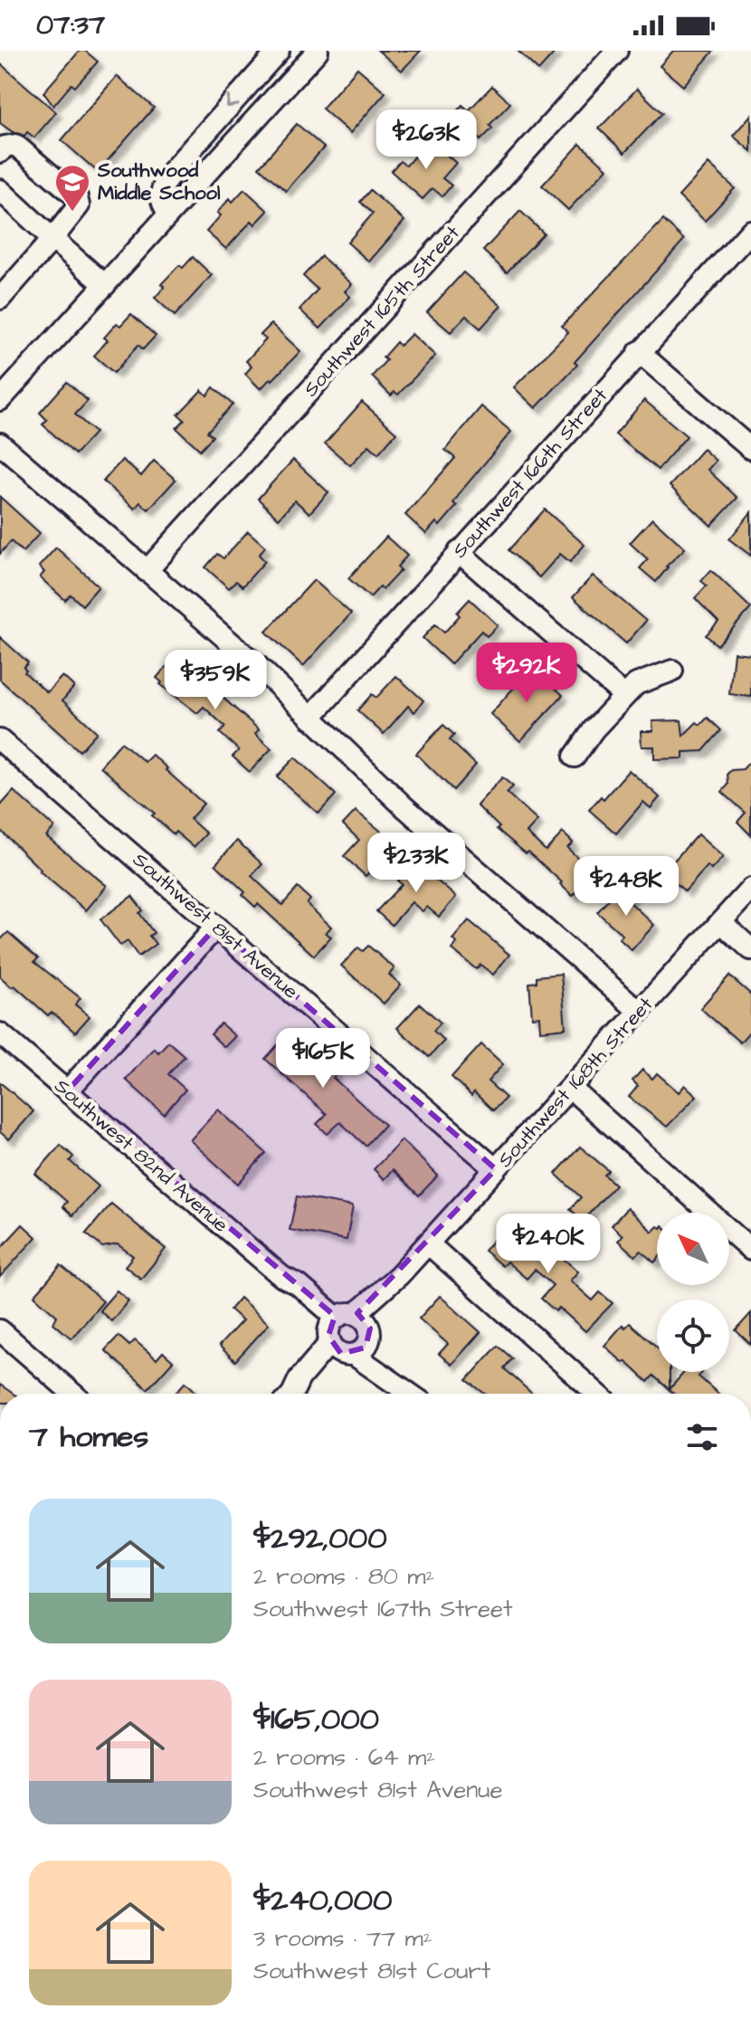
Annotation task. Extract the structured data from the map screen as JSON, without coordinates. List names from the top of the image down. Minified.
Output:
{"streets":{"street":["Southwest 165th Street","Southwest 166th Street","Southwest 81st Avenue","Southwest 168th Street","Southwest 82nd Avenue"]},"crossings":[["Southwest 81st Avenue","Southwest 168th Street"],["Southwest 168th Street","Southwest 82nd Avenue"]],"places":{"school or university":["Southwood Middle School"]},"north":"top left","page":{"status":"07:37","price":["$263K","$292K","$359K","$233K","$248K","$165K","$240K"],"heading":"7 homes","list":[{"name":"$292,000","note":"2 rooms · 80 m² · Southwest 167th Street"},{"name":"$165,000","note":"2 rooms · 64 m² · Southwest 81st Avenue"},{"name":"$240,000","note":"3 rooms · 77 m² · Southwest 81st Court"}]}}
